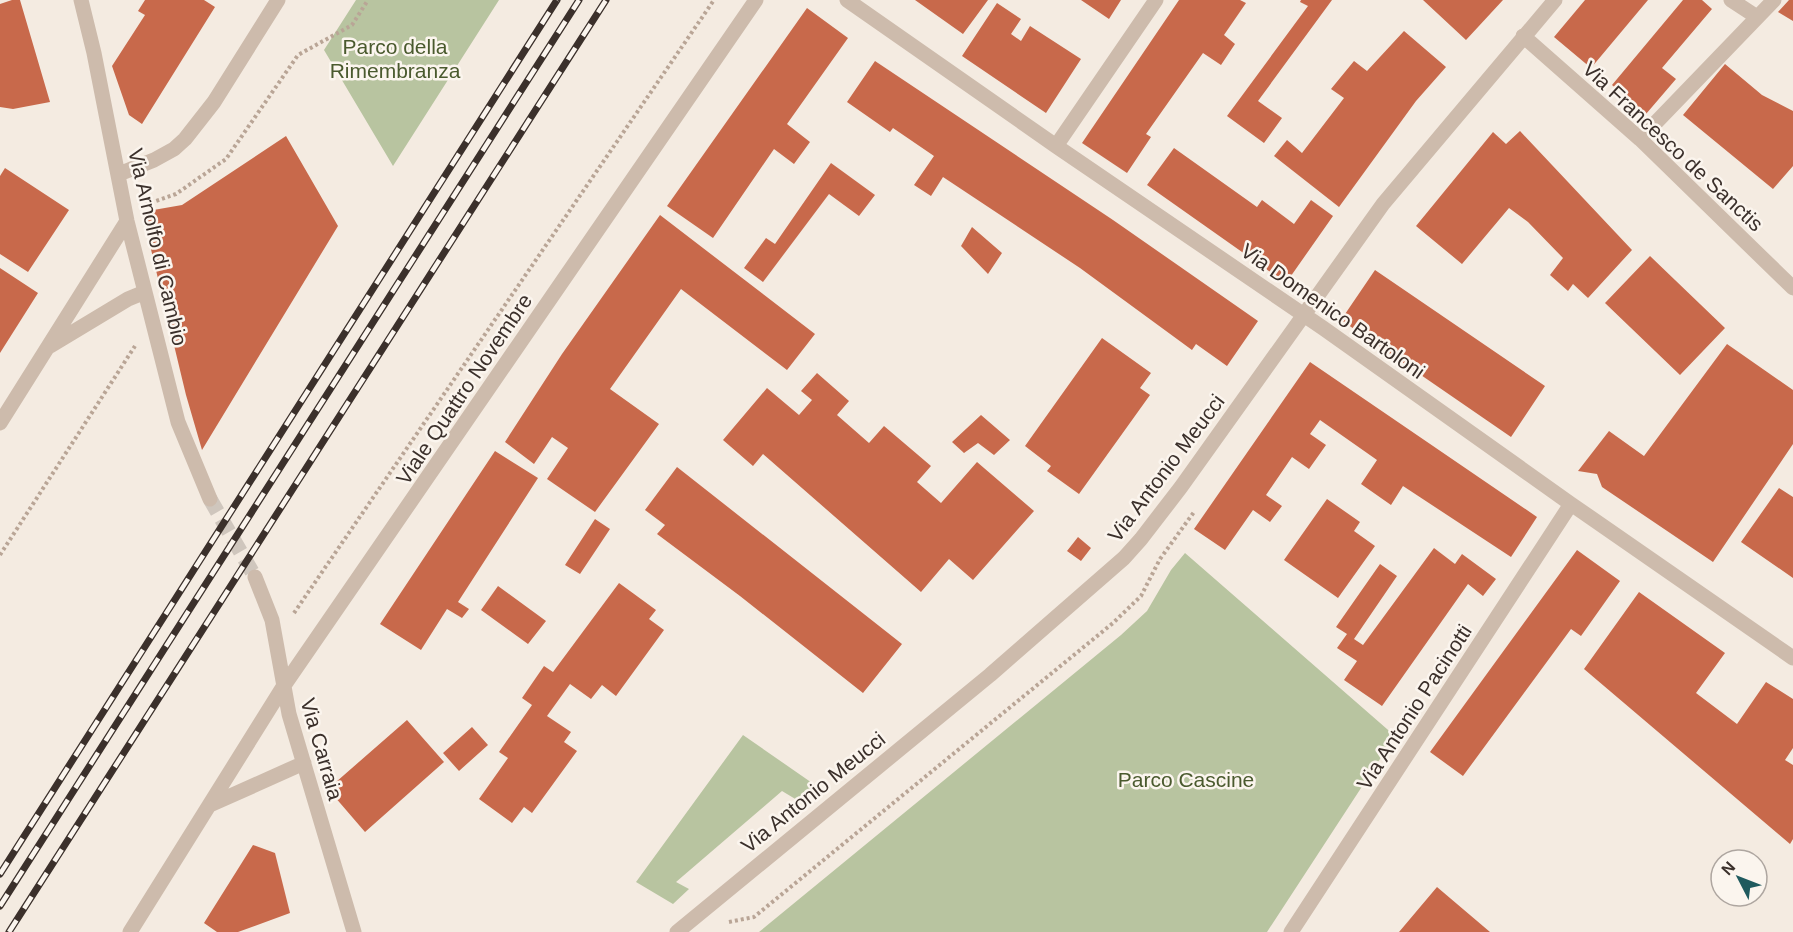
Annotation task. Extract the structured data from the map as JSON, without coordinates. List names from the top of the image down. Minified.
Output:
{"streets":{"street":["Via Francesco de Sanctis","Via Arnolfo di Cambio","Via Domenico Bartoloni","Viale Quattro Novembre","Via Antonio Meucci","Via Antonio Pacinotti","Via Carraia"]},"crossings":[["Via Francesco de Sanctis","Via Antonio Meucci"],["Via Domenico Bartoloni","Via Antonio Meucci"],["Via Domenico Bartoloni","Via Antonio Pacinotti"],["Viale Quattro Novembre","Via Carraia"]],"parks":["Parco della Rimembranza","Parco Cascine"],"north":"top left"}
